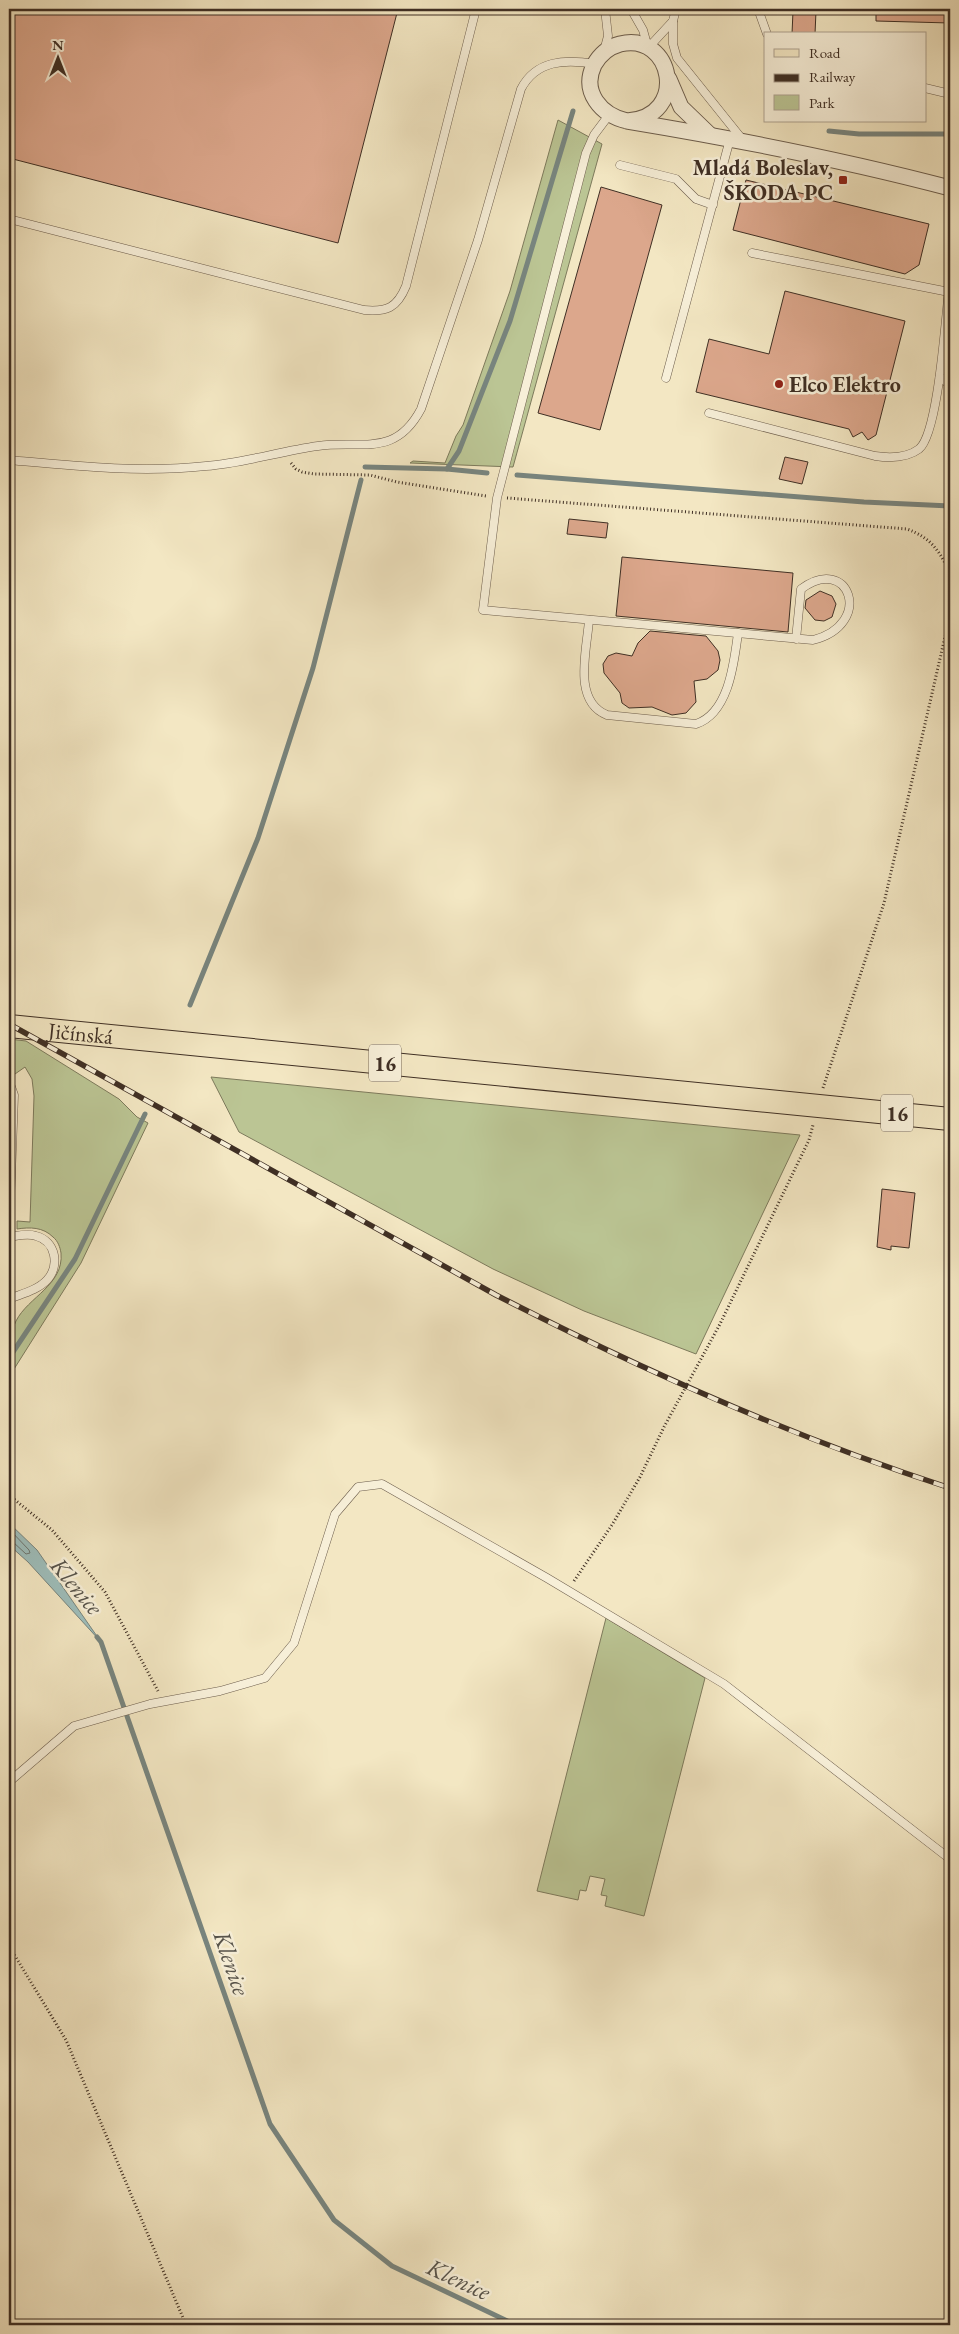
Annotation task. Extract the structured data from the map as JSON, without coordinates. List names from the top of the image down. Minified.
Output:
{"streets":{"main road":["Jičínská","16"]},"crossings":[["Jičínská","16"]],"water":["Klenice"],"places":{"transit":["Mladá Boleslav, ŠKODA PC"],"other":["Elco Elektro"]},"legend":["Road","Railway","Park"],"north":"top"}
